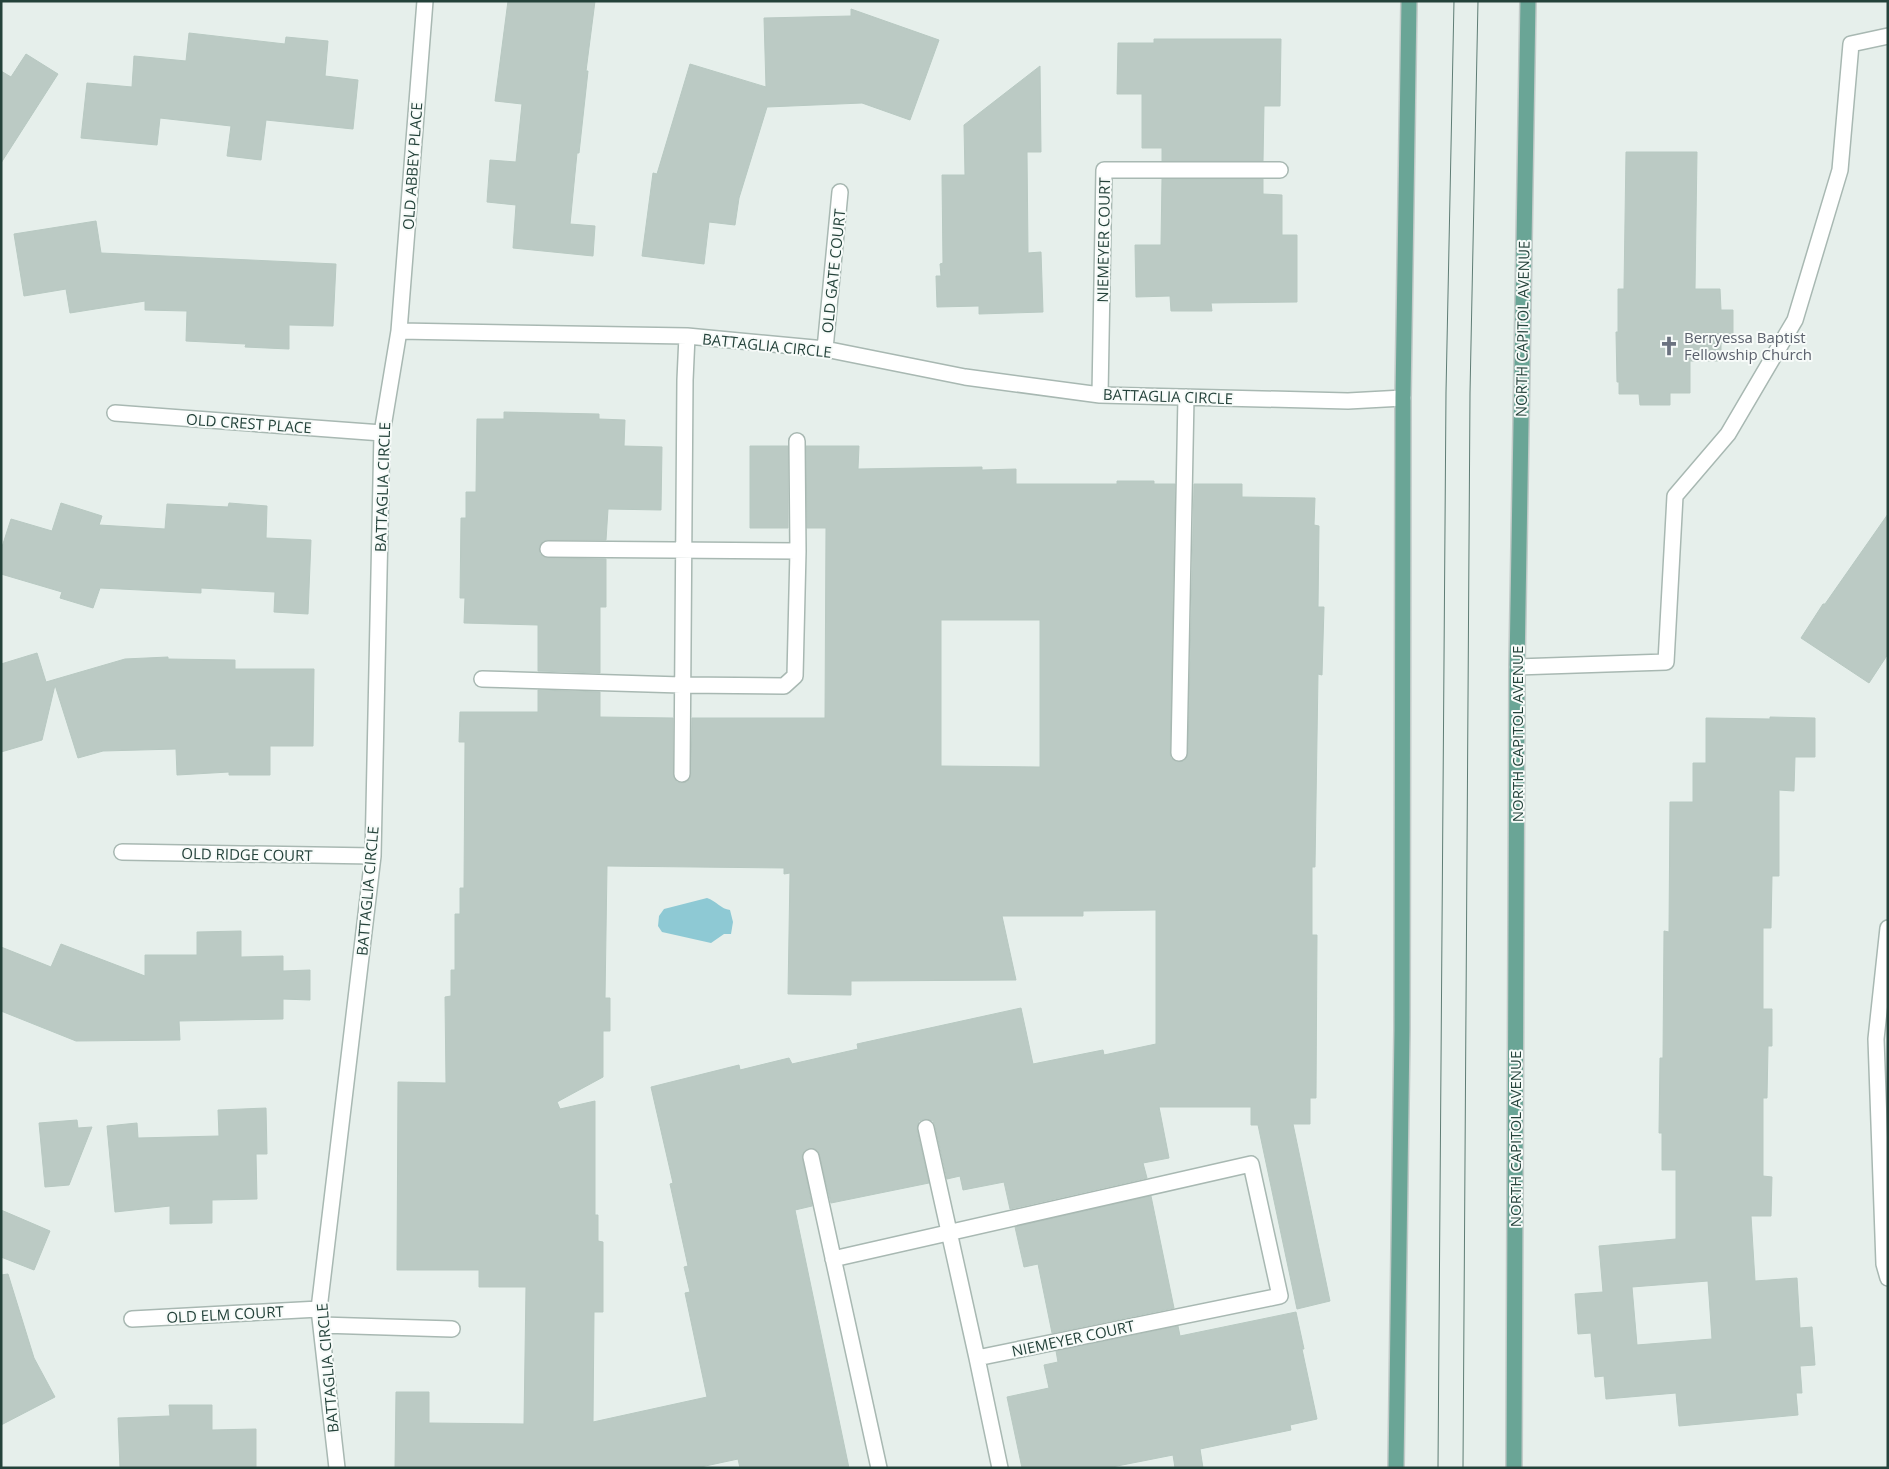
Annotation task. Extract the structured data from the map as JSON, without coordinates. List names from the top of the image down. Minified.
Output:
{"streets":{"main road":["NORTH CAPITOL AVENUE"],"street":["OLD ABBEY PLACE","NIEMEYER COURT","OLD GATE COURT","BATTAGLIA CIRCLE","OLD CREST PLACE","OLD RIDGE COURT","OLD ELM COURT"]},"crossings":[["OLD ABBEY PLACE","BATTAGLIA CIRCLE"],["NIEMEYER COURT","BATTAGLIA CIRCLE"],["OLD GATE COURT","BATTAGLIA CIRCLE"],["BATTAGLIA CIRCLE","OLD CREST PLACE"],["BATTAGLIA CIRCLE","OLD RIDGE COURT"],["BATTAGLIA CIRCLE","OLD ELM COURT"]],"places":{"church":["Berryessa Baptist Fellowship Church"]}}
